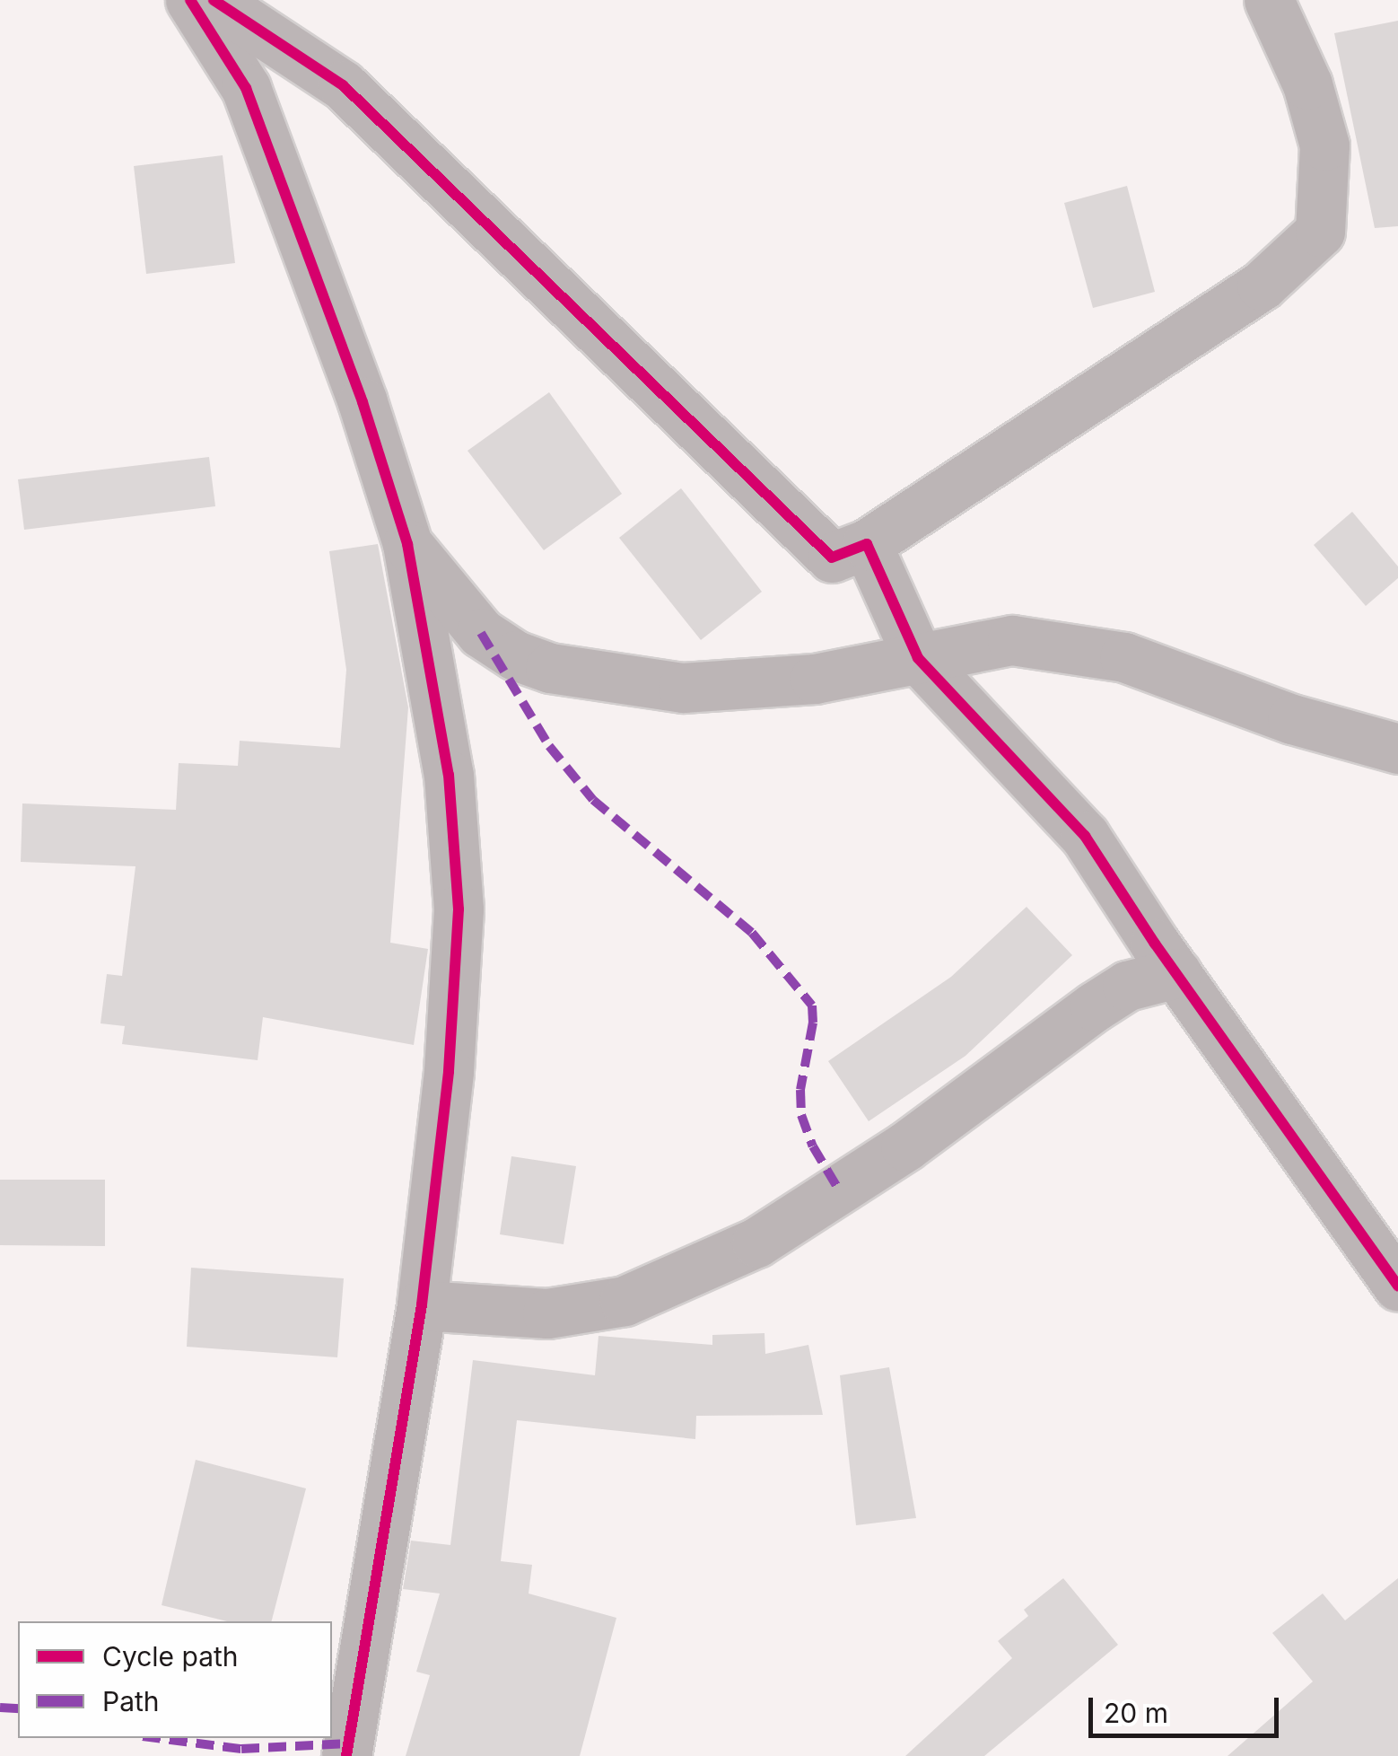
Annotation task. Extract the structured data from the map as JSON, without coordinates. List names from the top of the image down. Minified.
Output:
{"legend":["Cycle path","Path"],"scale_bar":"20 m"}
